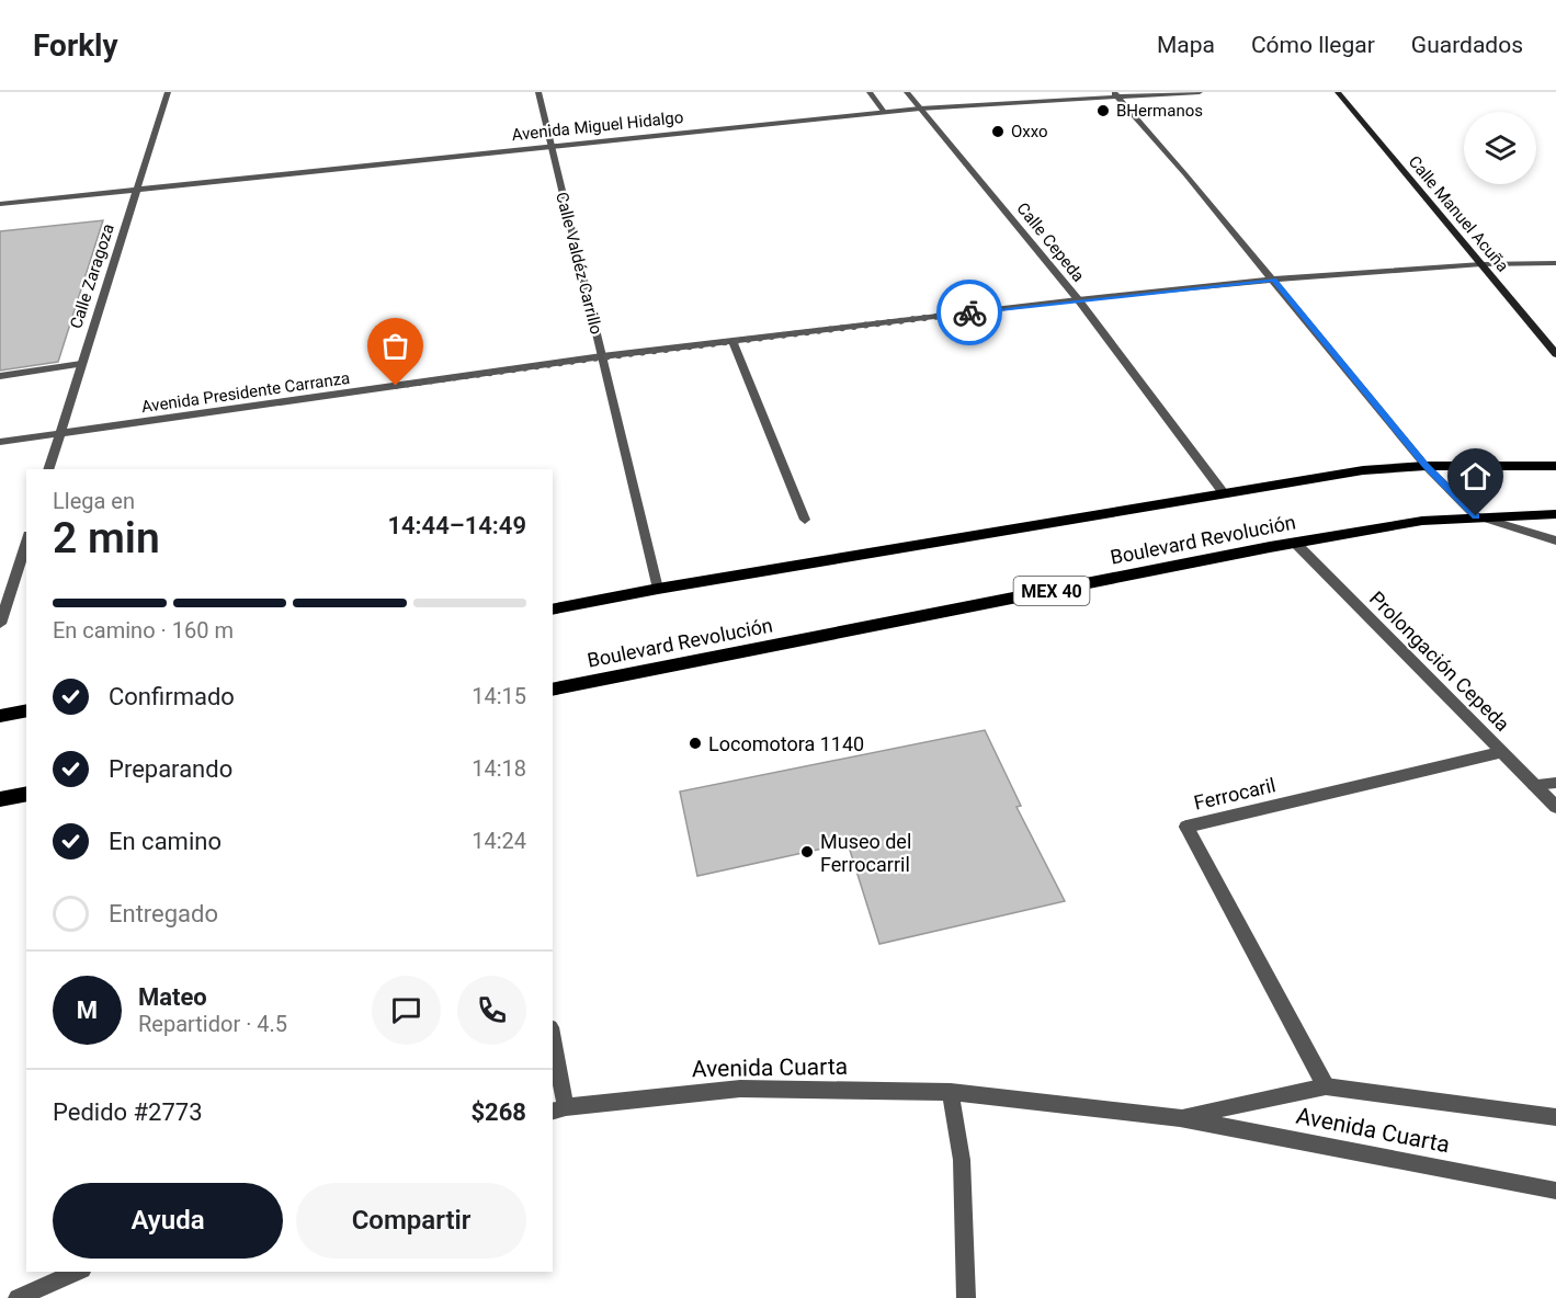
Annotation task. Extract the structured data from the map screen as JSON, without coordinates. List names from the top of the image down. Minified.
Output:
{"streets":{"main road":["Calle Manuel Acuña","Boulevard Revolución","MEX 40"],"street":["Avenida Miguel Hidalgo","Calle Cepeda","Calle Valdéz Carrillo","Calle Zaragoza","Avenida Presidente Carranza","Prolongación Cepeda","Ferrocaril","Avenida Cuarta"]},"crossings":[["Avenida Miguel Hidalgo","Calle Cepeda"],["Avenida Miguel Hidalgo","Calle Valdéz Carrillo"],["Avenida Miguel Hidalgo","Calle Zaragoza"],["Calle Manuel Acuña","Avenida Presidente Carranza"],["Calle Cepeda","Avenida Presidente Carranza"],["Calle Valdéz Carrillo","Avenida Presidente Carranza"],["Calle Zaragoza","Avenida Presidente Carranza"],["Boulevard Revolución","Prolongación Cepeda"],["Prolongación Cepeda","Ferrocaril"],["Ferrocaril","Avenida Cuarta"]],"places":["BHermanos","Oxxo","Locomotora 1140","Museo del Ferrocarril"],"page":{"header":"Forkly","nav":["Mapa","Cómo llegar","Guardados"],"heading":["2 min","Llega en","14:44–14:49"],"panel":["Mateo","Repartidor · 4.5","Pedido #2773","$268"],"bar":"En camino · 160 m","list":[["Confirmado","14:15"],["Preparando","14:18"],["En camino","14:24"],"Entregado"],"round":"M","buttons":["Ayuda","Compartir"]}}
